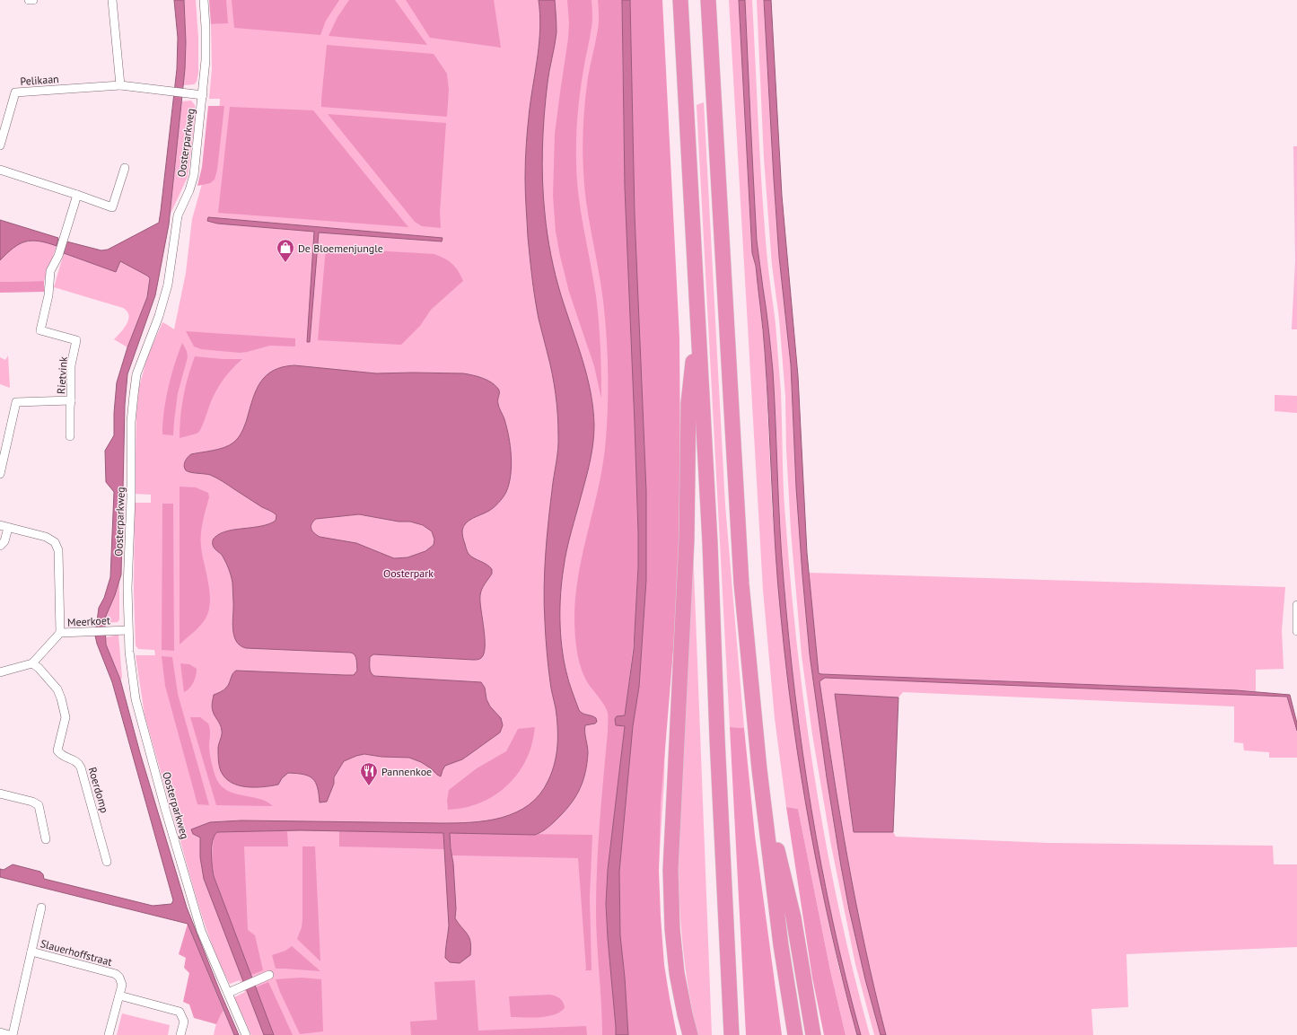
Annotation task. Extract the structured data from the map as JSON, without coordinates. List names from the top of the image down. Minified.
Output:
{"streets":{"street":["Pelikaan","Oosterparkweg","Rietvink","Meerkoet","Roerdomp","Slauerhoffstraat"]},"crossings":[["Pelikaan","Oosterparkweg"],["Oosterparkweg","Meerkoet"],["Meerkoet","Roerdomp"]],"parks":["Oosterpark"],"places":{"shop":["De Bloemenjungle"],"restaurant":["Pannenkoe"]}}
